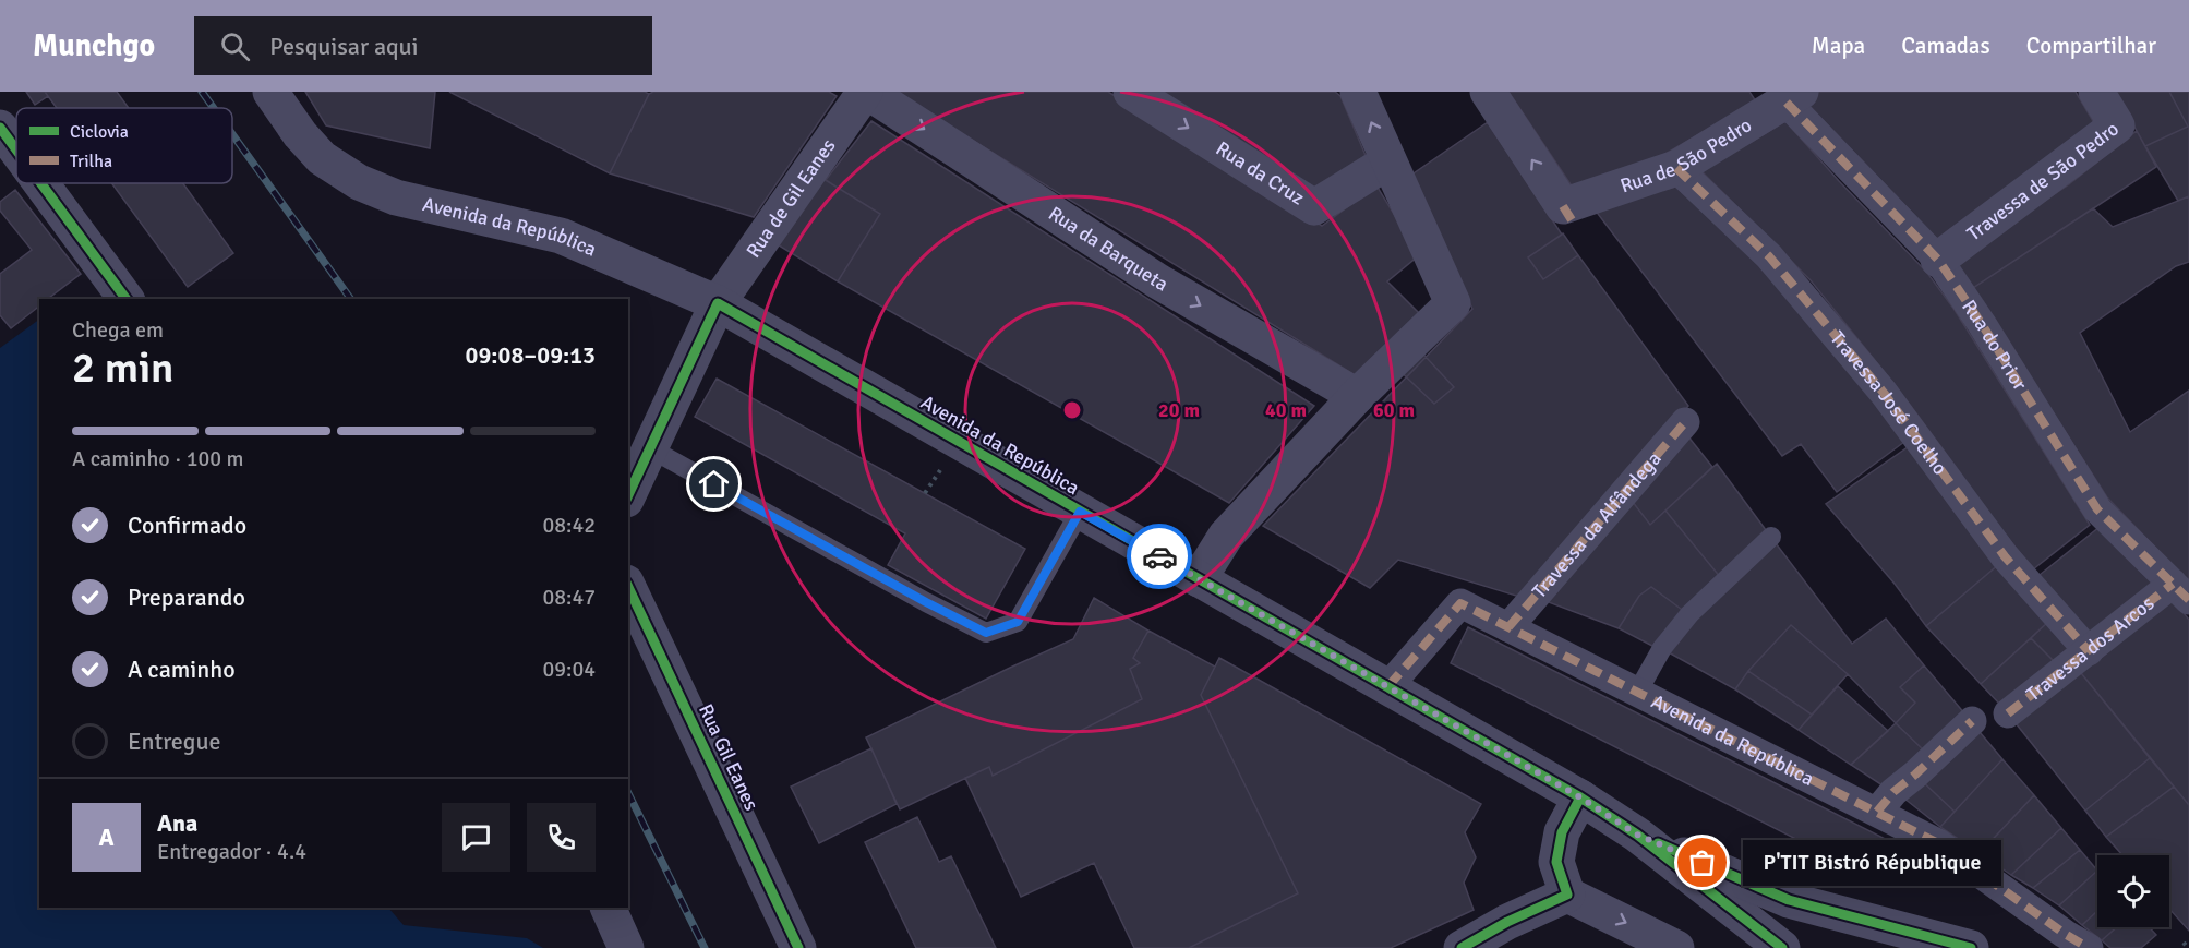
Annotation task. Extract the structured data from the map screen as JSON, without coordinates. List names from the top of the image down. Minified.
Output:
{"streets":{"street":["Rua de São Pedro","Rua da Cruz","Travessa de São Pedro","Rua de Gil Eanes","Avenida da República","Rua da Barqueta","Rua do Prior","Travessa José Coelho","Travessa da Alfândega","Travessa dos Arcos","Rua Gil Eanes"]},"crossings":[["Rua de São Pedro","Rua do Prior"],["Rua de São Pedro","Travessa José Coelho"],["Travessa de São Pedro","Rua do Prior"],["Rua de Gil Eanes","Avenida da República"],["Rua de Gil Eanes","Rua da Barqueta"],["Avenida da República","Travessa da Alfândega"],["Rua do Prior","Travessa dos Arcos"],["Travessa José Coelho","Travessa dos Arcos"]],"one_way":["Rua da Cruz","Rua da Barqueta"],"places":["P'TIT Bistró République"],"legend":["Ciclovia","Trilha"],"page":{"header":"Munchgo","search":"Pesquisar aqui","nav":["Mapa","Camadas","Compartilhar"],"heading":["2 min","Chega em","09:08–09:13"],"panel":["Ana","Entregador · 4.4"],"bar":"A caminho · 100 m","list":[["Confirmado","08:42"],["Preparando","08:47"],["A caminho","09:04"],"Entregue"],"round":"A","bubble":"P'TIT Bistró République"},"rings":["20 m","40 m","60 m"]}
